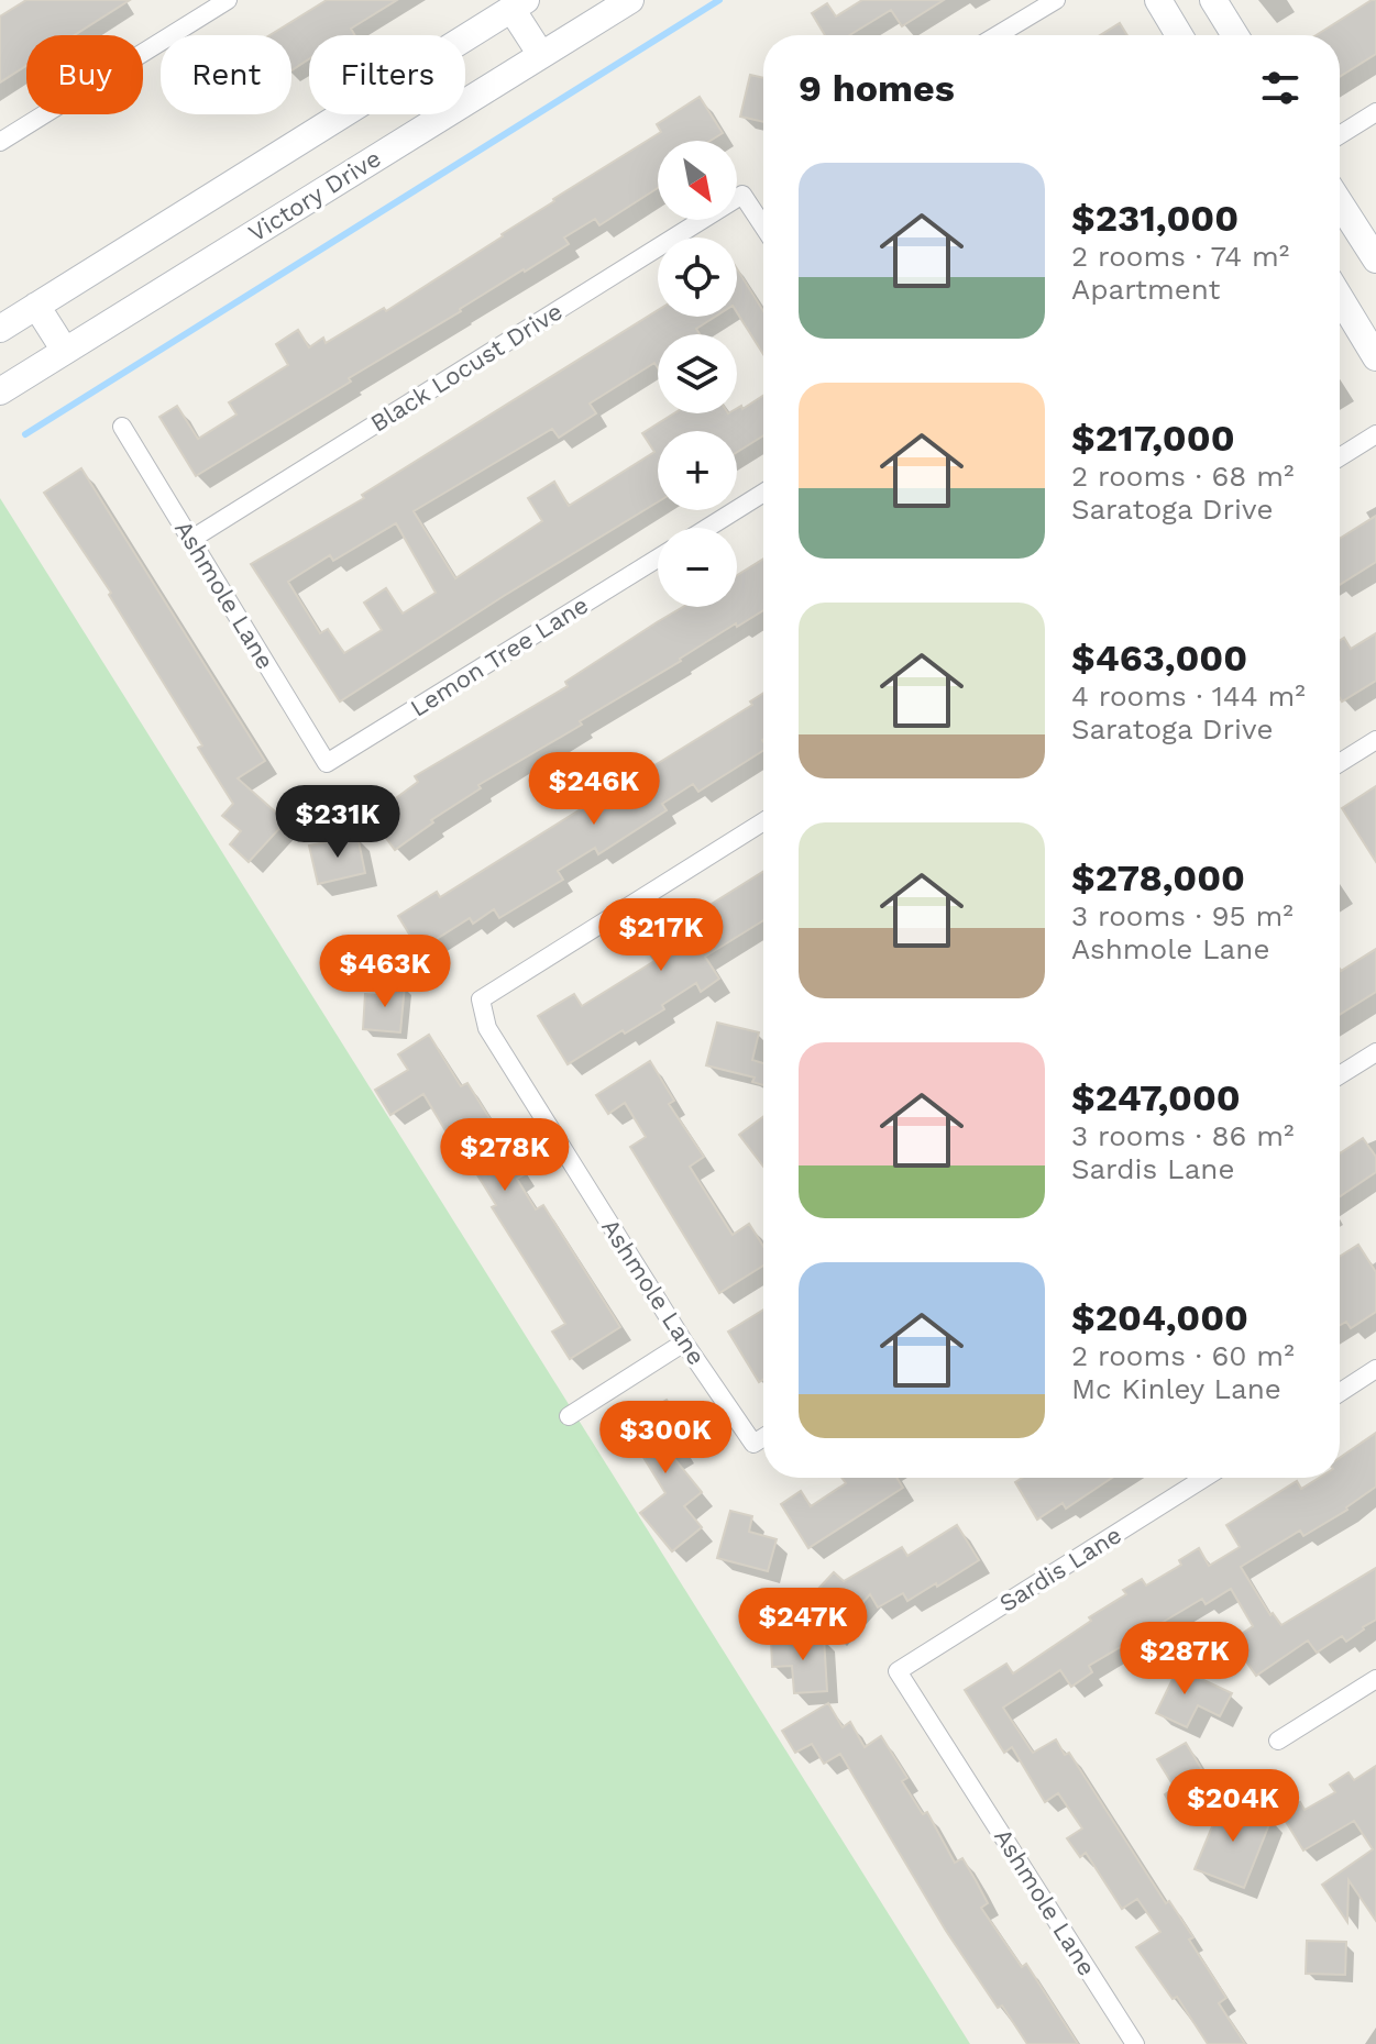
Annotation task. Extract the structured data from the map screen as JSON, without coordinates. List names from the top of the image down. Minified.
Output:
{"streets":{"main road":["Victory Drive"],"street":["Black Locust Drive","Ashmole Lane","Lemon Tree Lane","Sardis Lane"]},"crossings":[["Black Locust Drive","Ashmole Lane"],["Ashmole Lane","Lemon Tree Lane"],["Ashmole Lane","Sardis Lane"]],"north":"bottom right","page":{"chip":["Buy","Rent","Filters"],"heading":"9 homes","map_buttons":["+","−"],"list":[{"name":"$231,000","note":"2 rooms · 74 m² · Apartment"},{"name":"$217,000","note":"2 rooms · 68 m² · Saratoga Drive"},{"name":"$463,000","note":"4 rooms · 144 m² · Saratoga Drive"},{"name":"$278,000","note":"3 rooms · 95 m² · Ashmole Lane"},{"name":"$247,000","note":"3 rooms · 86 m² · Sardis Lane"},{"name":"$204,000","note":"2 rooms · 60 m² · Mc Kinley Lane"}],"price":["$246K","$231K","$217K","$463K","$278K","$300K","$247K","$287K","$204K"]}}
